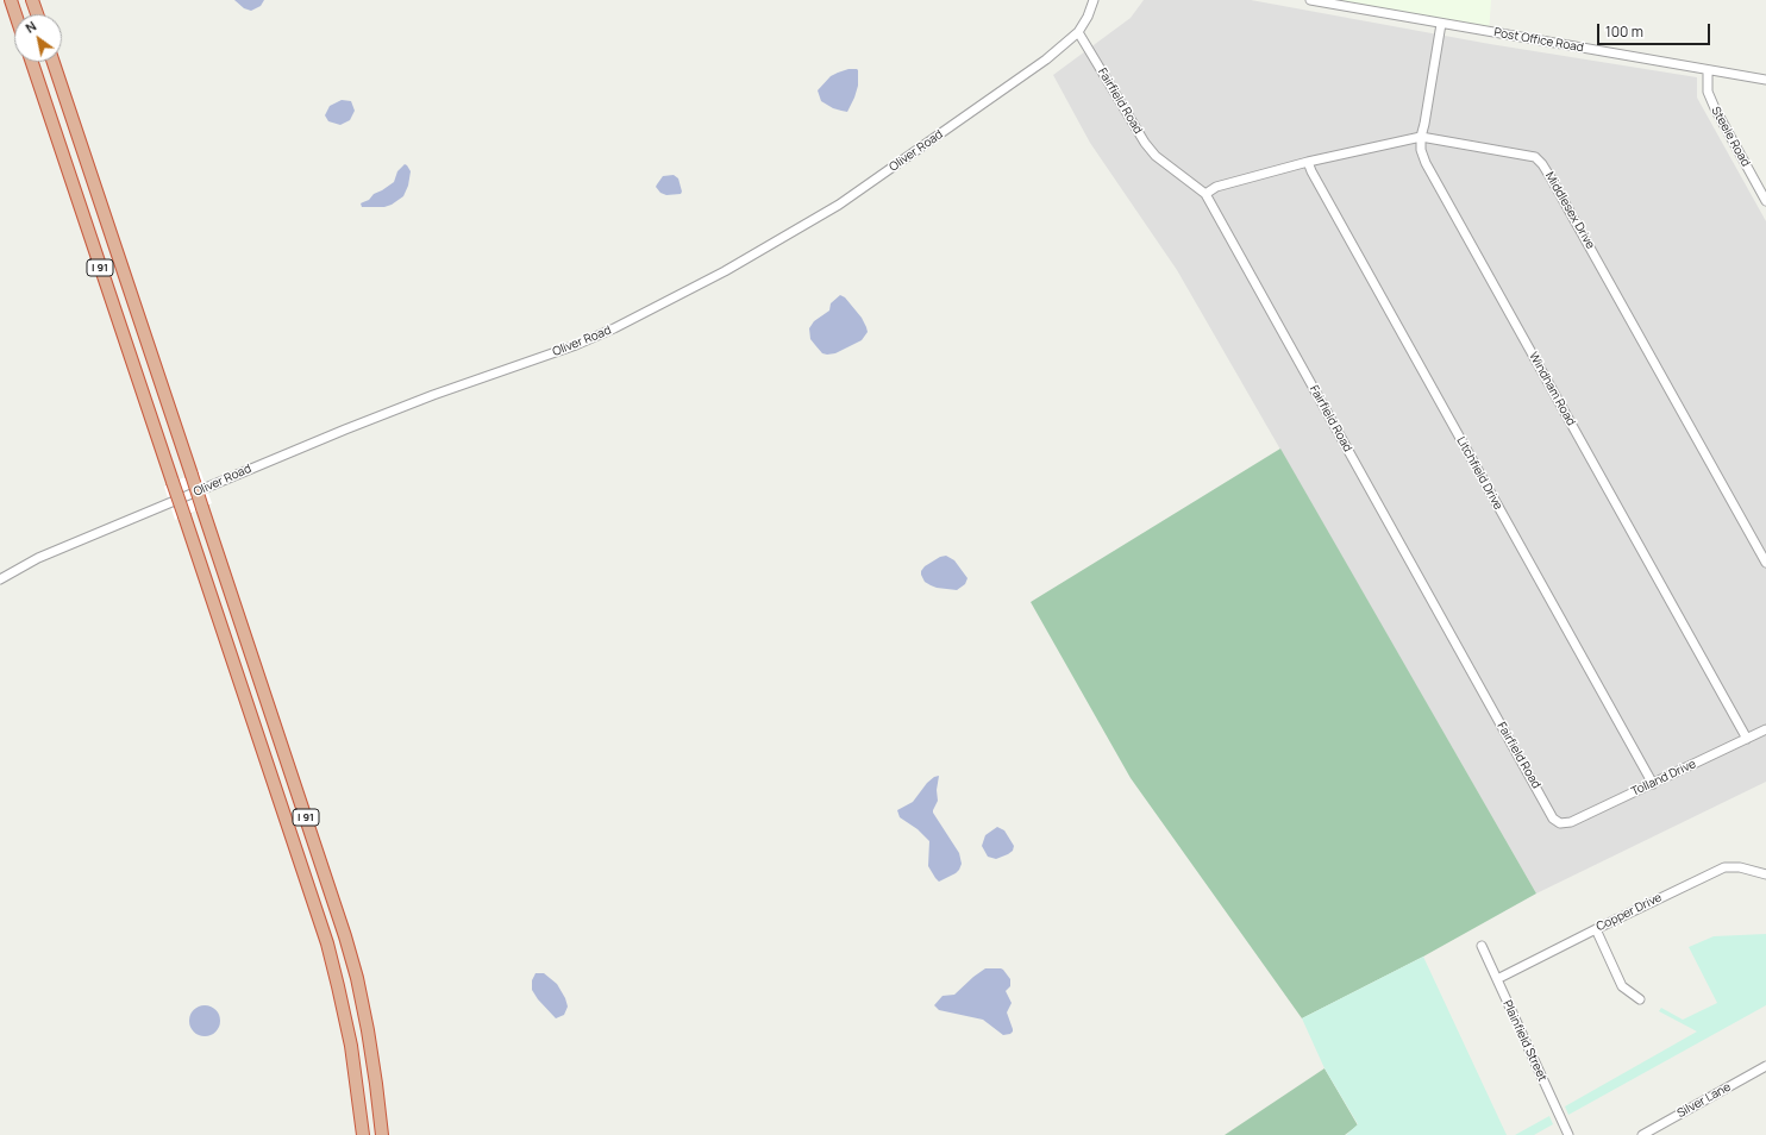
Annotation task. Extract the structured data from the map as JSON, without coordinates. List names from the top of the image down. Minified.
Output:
{"streets":{"highway":["I 91"],"street":["Post Office Road","Fairfield Road","Steele Road","Oliver Road","Middlesex Drive","Windham Road","Litchfield Drive","Tolland Drive","Copper Drive","Plainfield Street","Silver Lane"]},"crossings":[["Post Office Road","Steele Road"],["Post Office Road","Windham Road"],["Fairfield Road","Oliver Road"],["Fairfield Road","Middlesex Drive"],["Fairfield Road","Tolland Drive"],["Middlesex Drive","Windham Road"],["Middlesex Drive","Litchfield Drive"],["Windham Road","Tolland Drive"],["Litchfield Drive","Tolland Drive"],["Copper Drive","Plainfield Street"]],"scale_bar":"100 m","north":"top left"}
